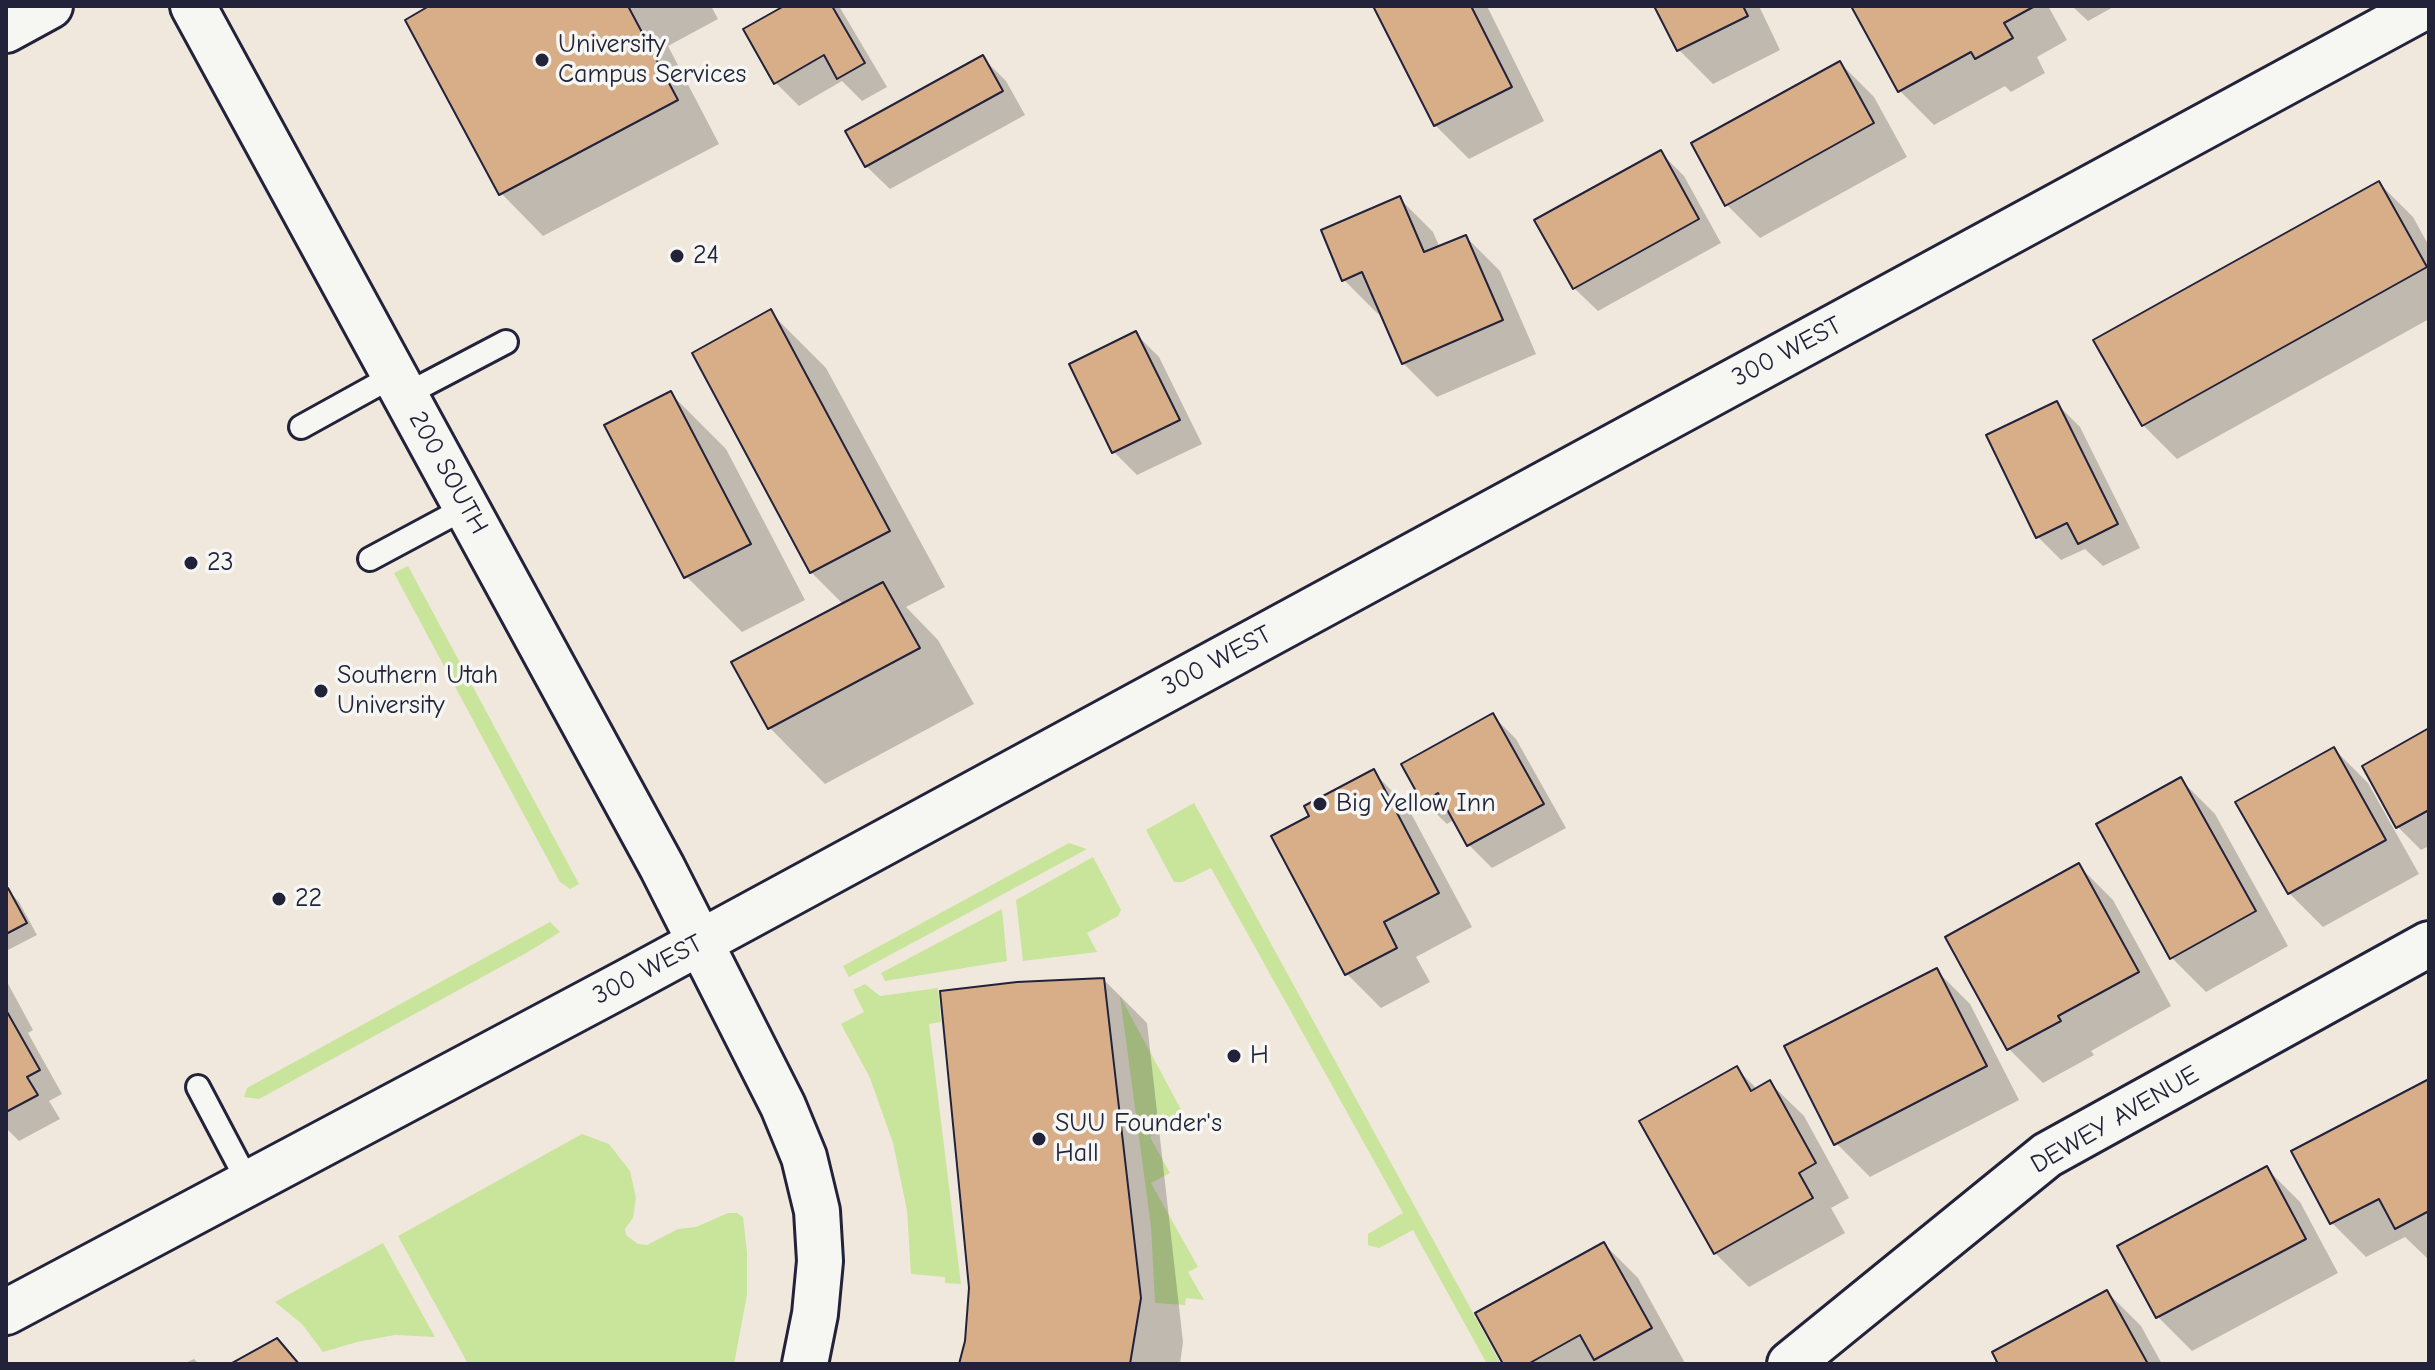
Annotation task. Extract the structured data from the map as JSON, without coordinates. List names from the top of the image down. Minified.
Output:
{"streets":{"street":["300 WEST","200 SOUTH","DEWEY AVENUE"]},"crossings":[["300 WEST","200 SOUTH"]],"places":["University Campus Services","24","23","Southern Utah University","Big Yellow Inn","22","H","SUU Founder's Hall"]}
